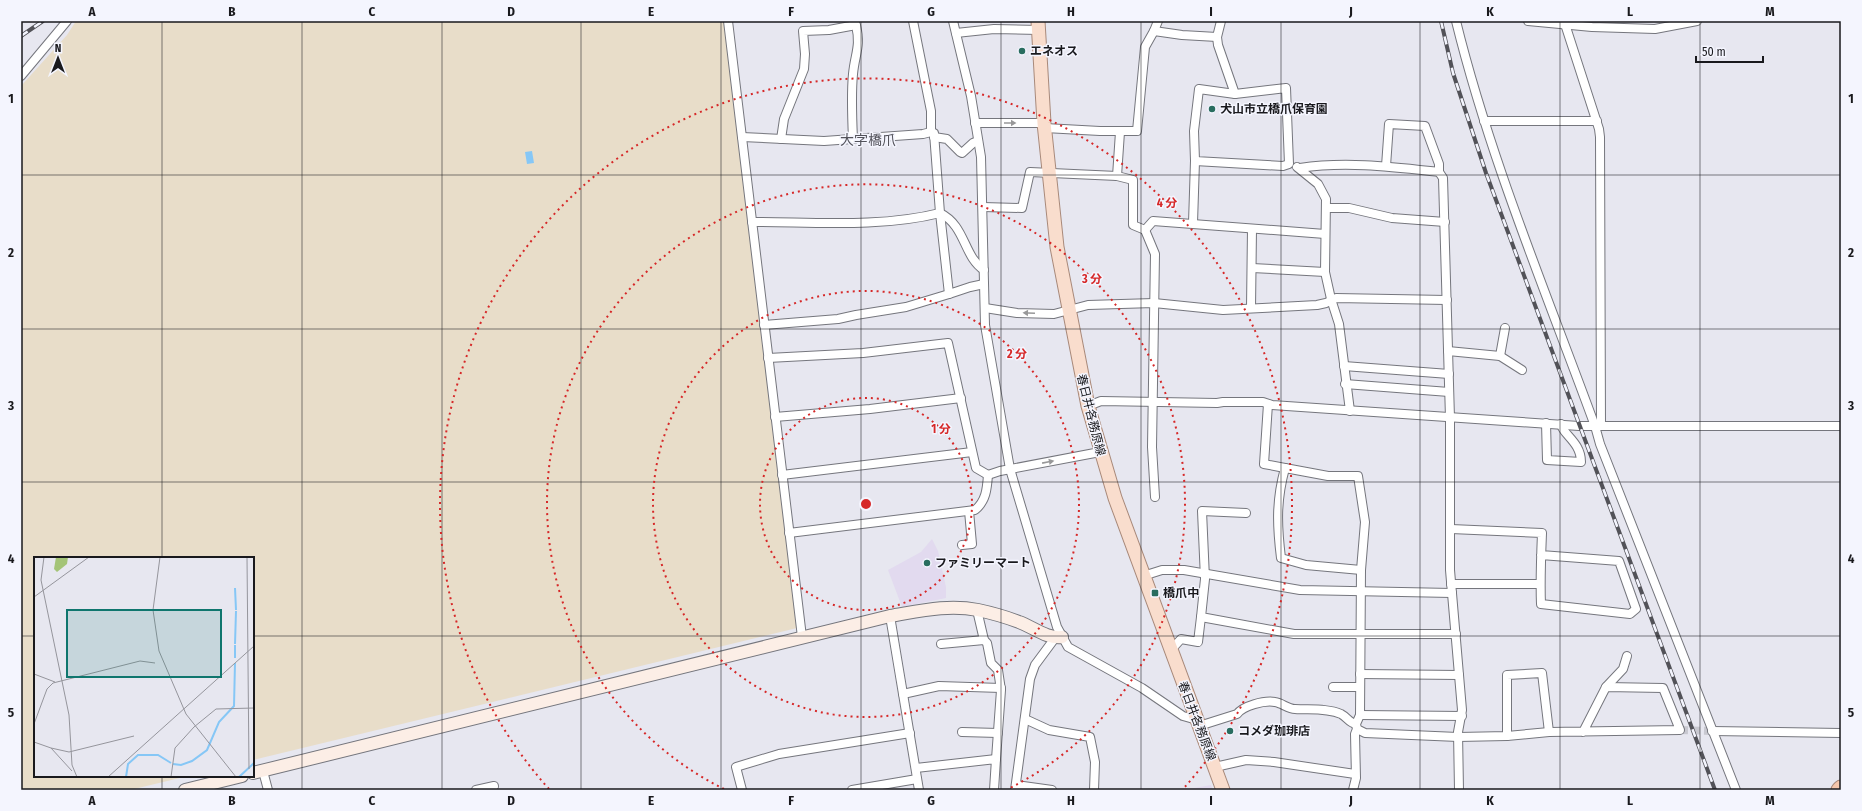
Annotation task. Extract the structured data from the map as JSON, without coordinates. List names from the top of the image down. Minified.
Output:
{"streets":{"main road":["春日井各務原線"]},"districts":["大字橋爪"],"places":{"other":["エネオス","犬山市立橋爪保育園","ファミリーマート","コメダ珈琲店"],"transit":["橋爪中"]},"scale_bar":"50 m","north":"top","grid":{"columns":["A","B","C","D","E","F","G","H","I","J","K","L","M"],"rows":["1","2","3","4","5"]},"rings":["4 分","3 分","2 分","1 分"]}
